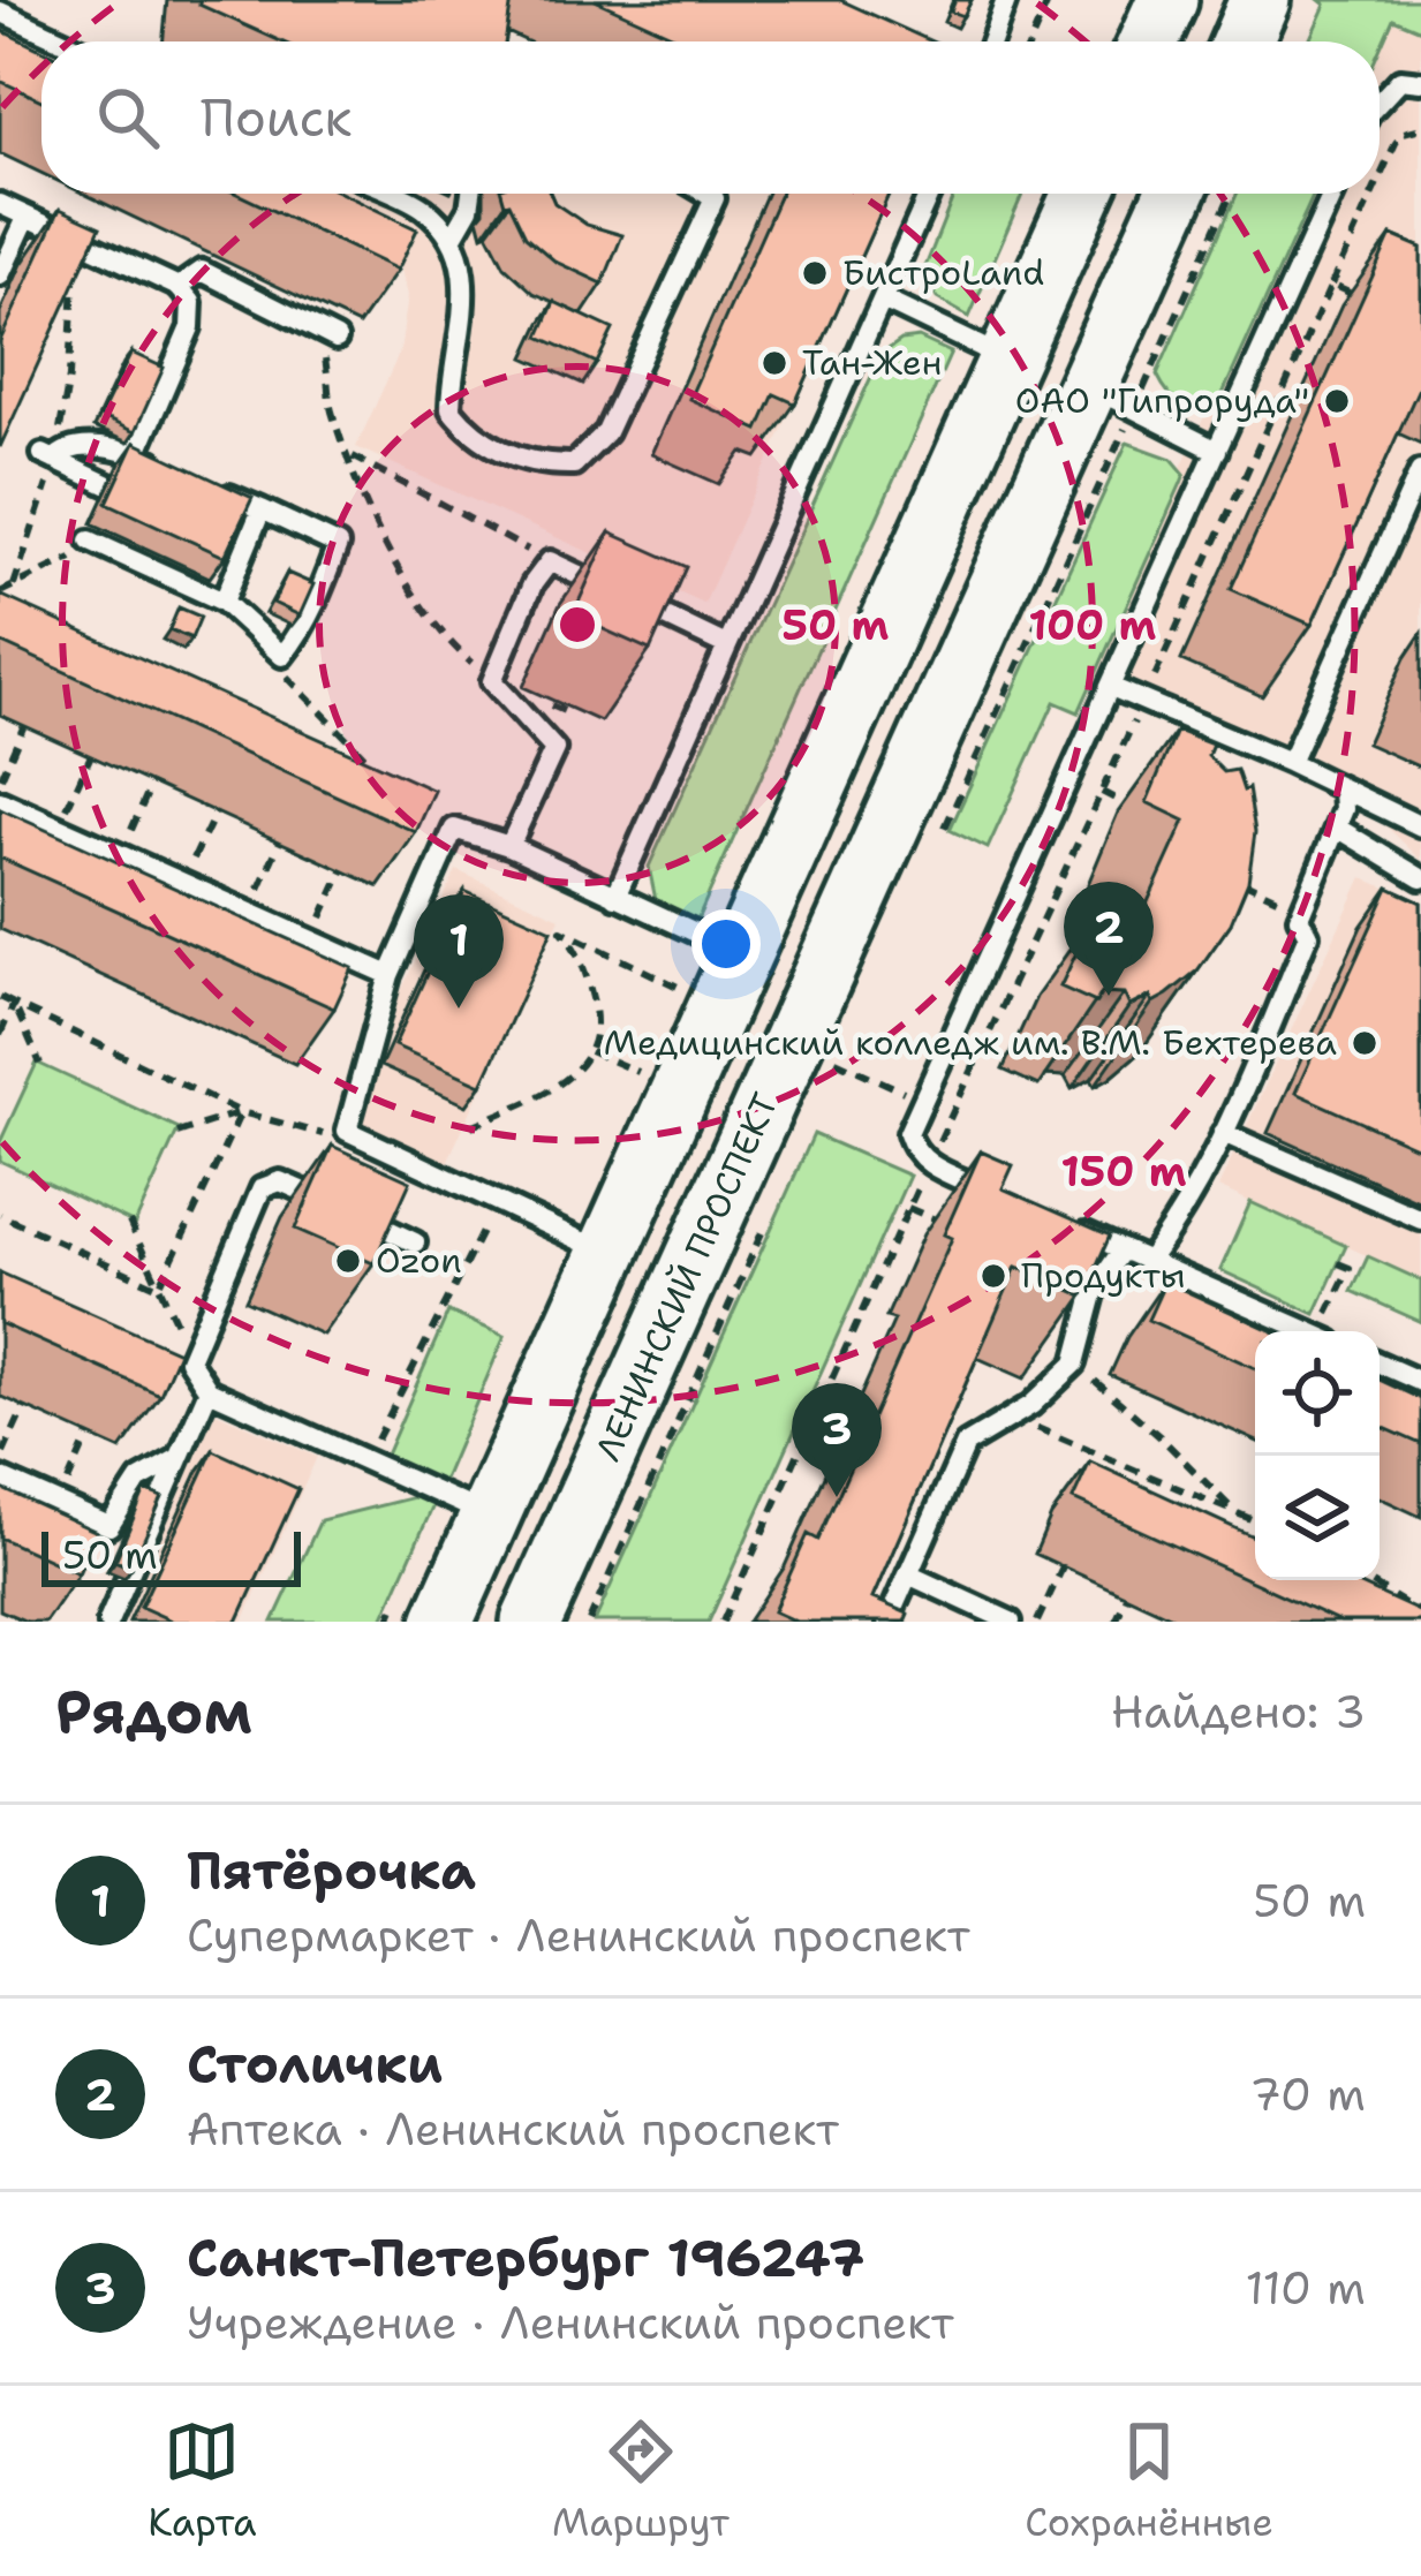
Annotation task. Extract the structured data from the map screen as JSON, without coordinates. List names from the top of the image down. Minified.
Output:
{"streets":{"main road":["ЛЕНИНСКИЙ ПРОСПЕКТ"]},"places":["БистроLand","Тан-Жен","ОАО \"Гипроруда\"","Медицинский колледж им. В.М. Бехтерева","Ozon","Продукты"],"scale_bar":"50 m","page":{"search":"Поиск","pins":["2","1","3"],"scale":"50 m","heading":["Рядом","Найдено: 3"],"list":[{"mark":"1","name":"Пятёрочка","note":"Супермаркет · Ленинский проспект","value":"50 m"},{"mark":"2","name":"Столички","note":"Аптека · Ленинский проспект","value":"70 m"},{"mark":"3","name":"Санкт-Петербург 196247","note":"Учреждение · Ленинский проспект","value":"110 m"}],"nav":["Карта","Маршрут","Сохранённые"]},"rings":["50 m","100 m","150 m"]}
